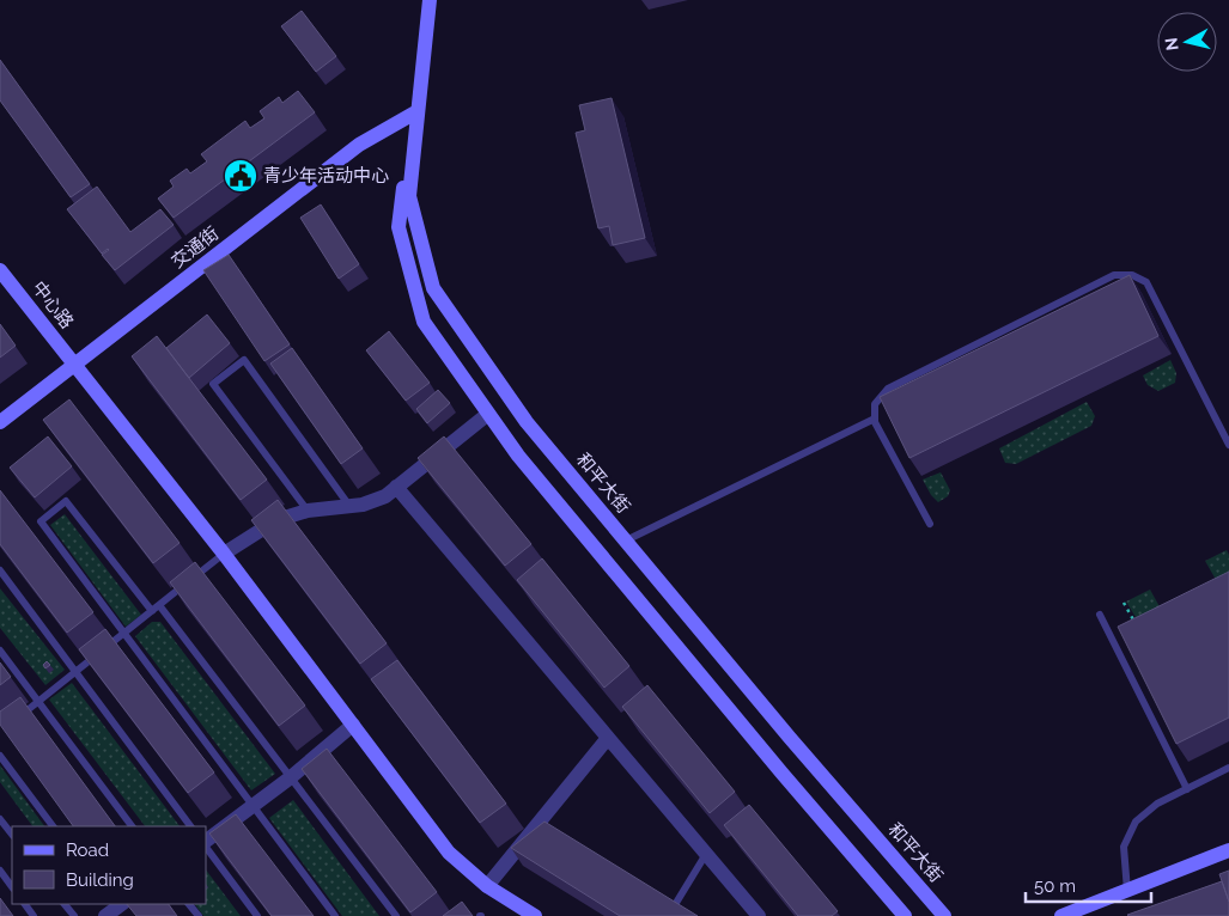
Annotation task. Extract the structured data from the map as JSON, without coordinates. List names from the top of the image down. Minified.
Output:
{"streets":{"main road":["交通街","中心路","和平大街"]},"crossings":[["交通街","中心路"],["交通街","和平大街"]],"places":{"public building":["青少年活动中心"]},"legend":["Road","Building"],"scale_bar":"50 m","north":"left"}
